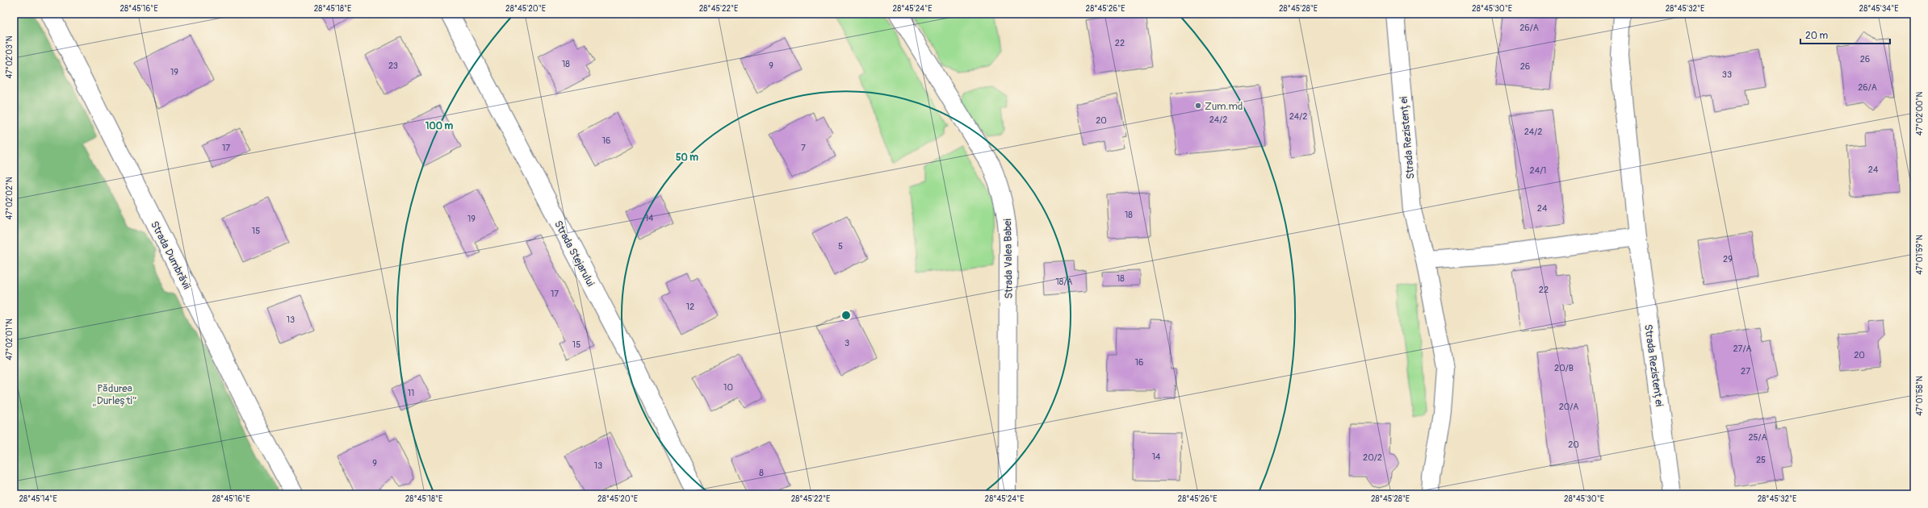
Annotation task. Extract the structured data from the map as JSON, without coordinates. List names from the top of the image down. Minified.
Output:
{"streets":{"street":["Strada Rezistenței","Strada Stejarului","Strada Dumbrăvii","Strada Valea Babei"]},"parks":["Pădurea „Durlești”"],"places":["Zum.md"],"house_numbers":["26/A","22","26","18","23","9","26","19","33","26/A","24/2","24/2","20","24/2","16","17","7","24","24/1","24","18","14","19","15","5","29","18","18/A","22","17","12","13","3","15","27/A","20","16","20/B","27","10","11","20/A","25/A","20","14","20/2","25","9","13","8"],"scale_bar":"20 m","coordinates":["28°45'16\"E","28°45'18\"E","28°45'20\"E","28°45'22\"E","28°45'24\"E","28°45'26\"E","28°45'28\"E","28°45'30\"E","28°45'32\"E","28°45'34\"E","47°02'03\"N","47°02'00\"N","47°02'02\"N","47°01'59\"N","47°02'01\"N","47°01'58\"N","28°45'14\"E"],"rings":["100 m","50 m"]}
